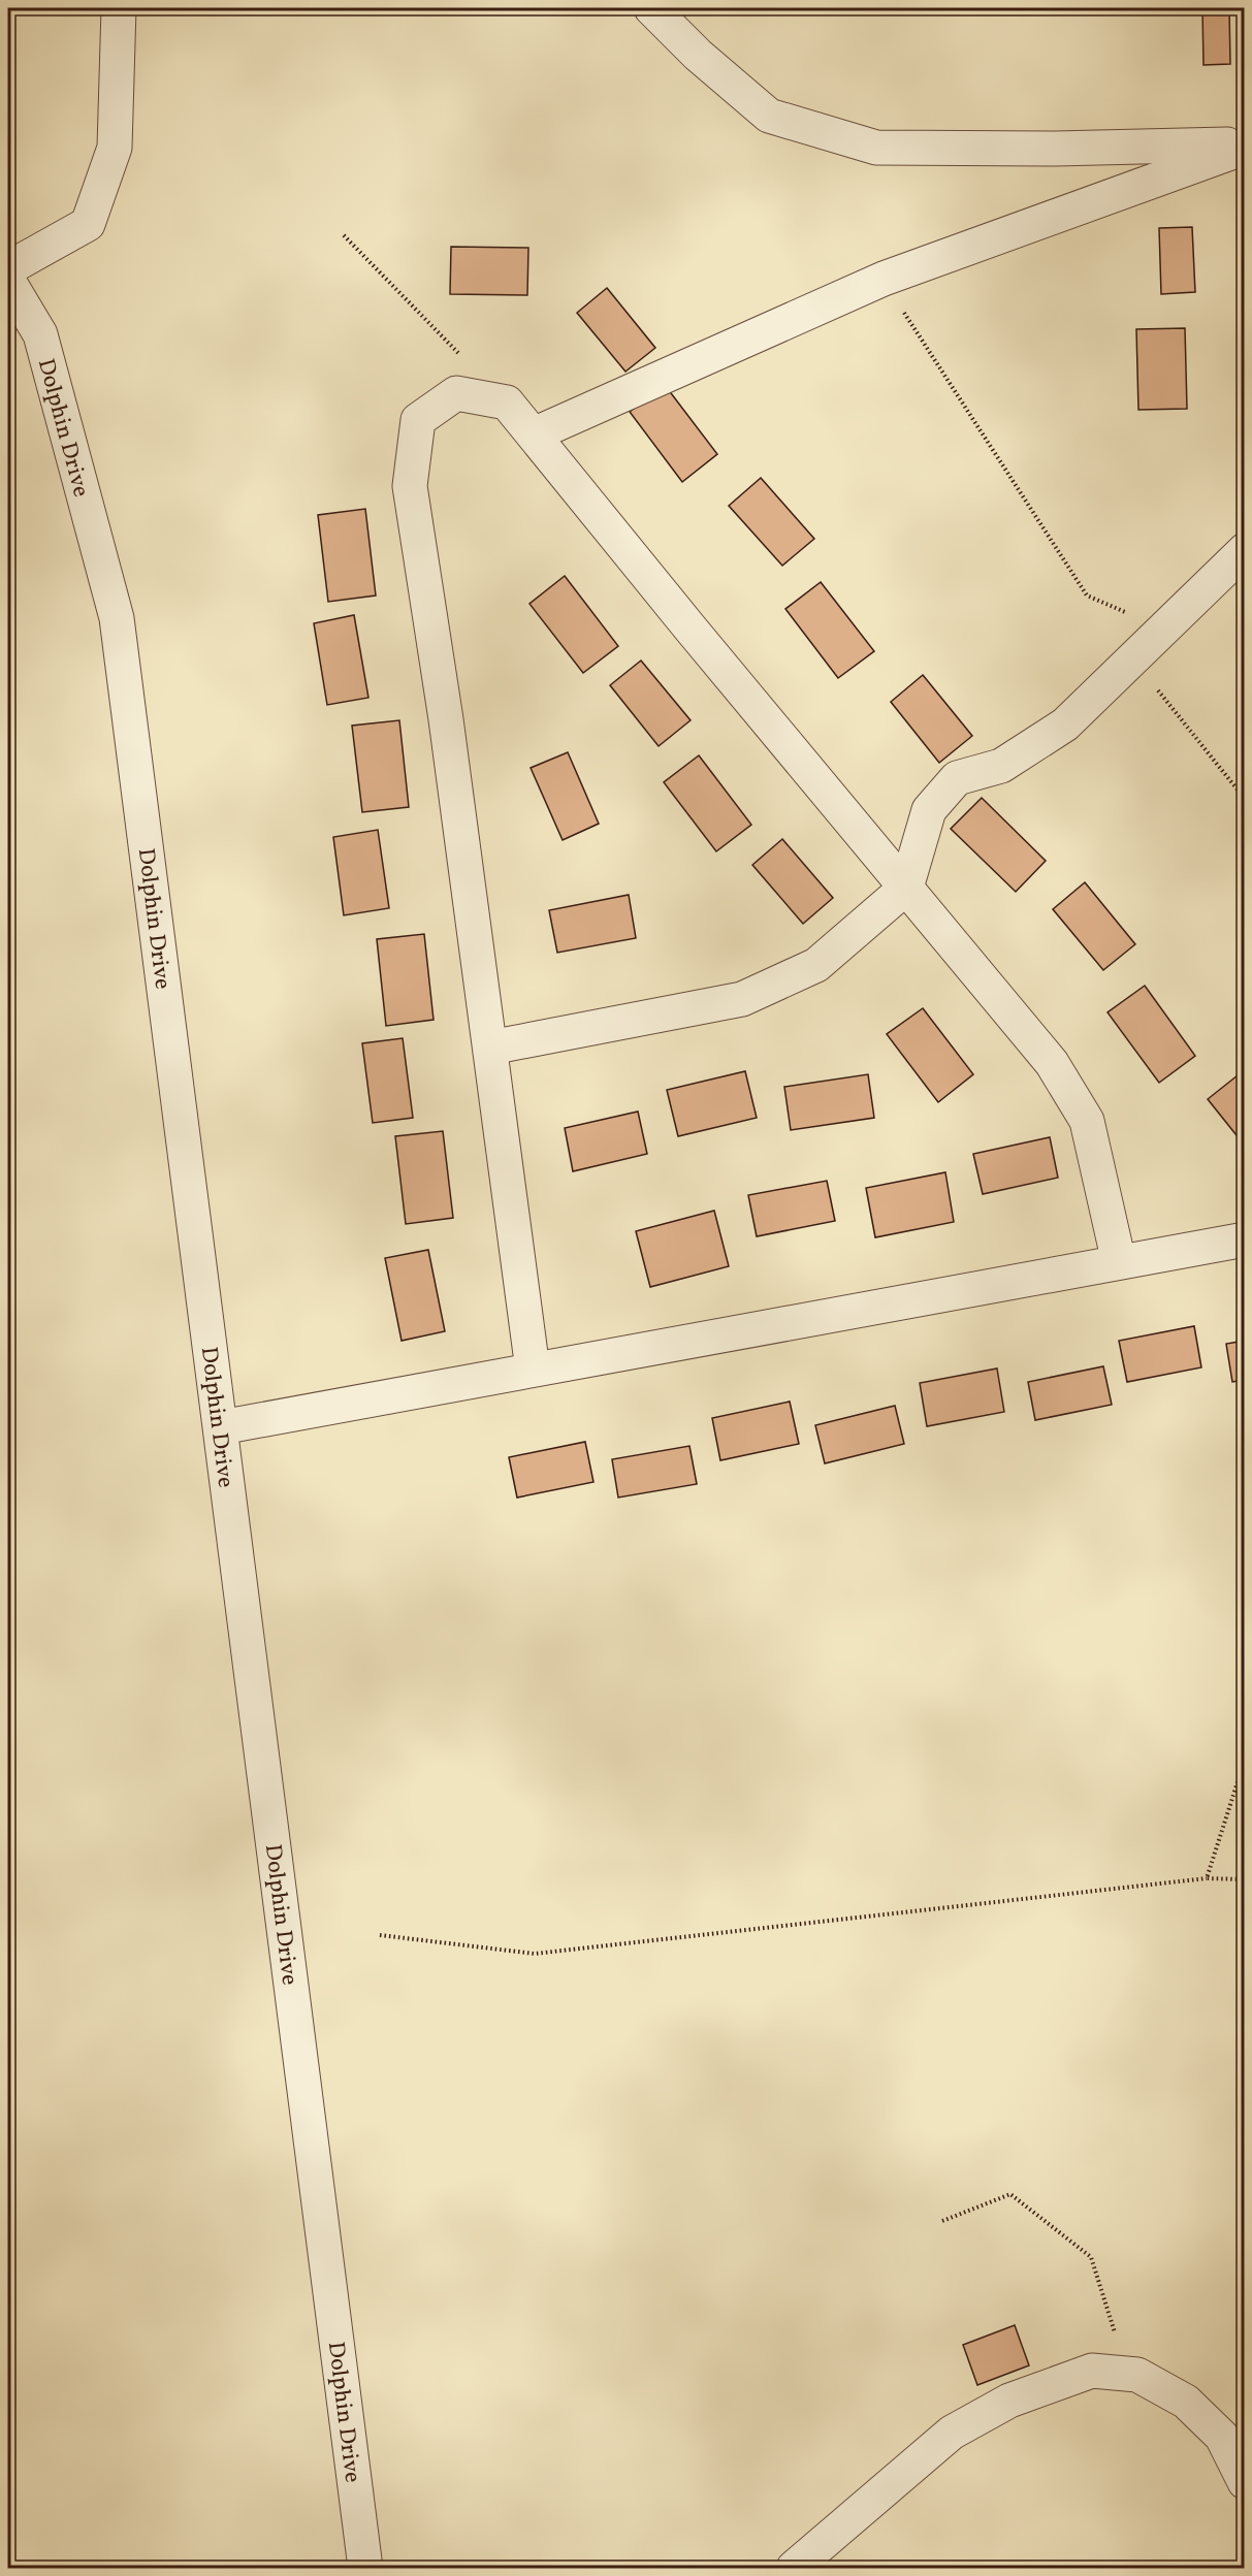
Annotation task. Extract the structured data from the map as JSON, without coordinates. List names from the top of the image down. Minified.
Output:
{"streets":{"street":["Dolphin Drive"]}}
